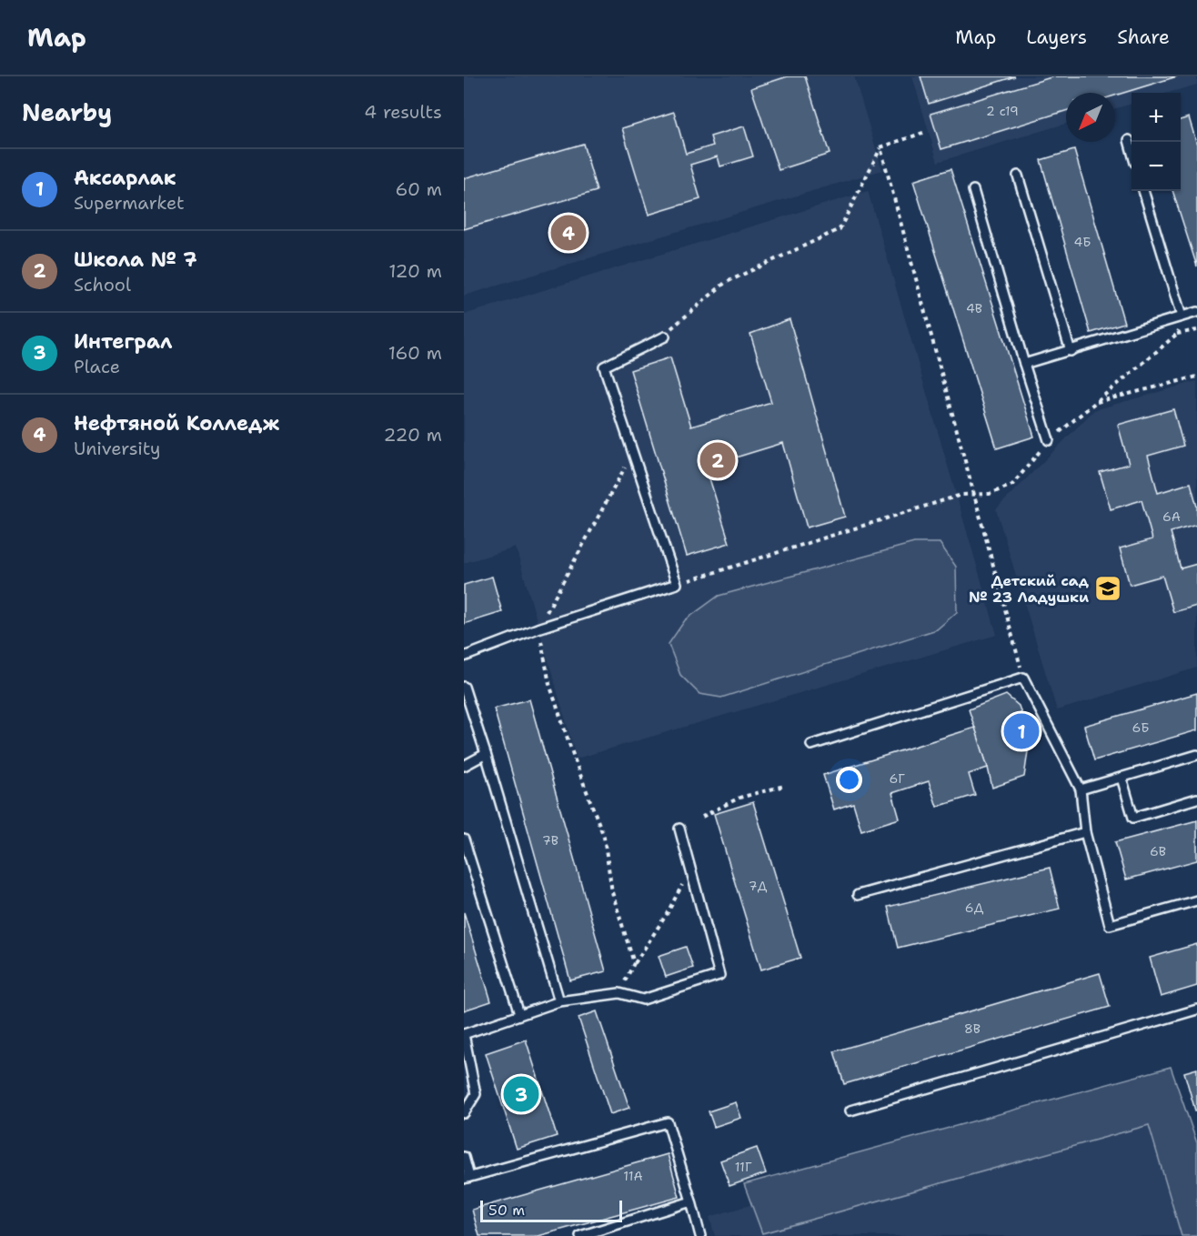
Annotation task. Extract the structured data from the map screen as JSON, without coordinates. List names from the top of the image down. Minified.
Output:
{"places":{"school or university":["Детский сад № 23 Ладушки"]},"house_numbers":["2 с19","4Б","4В","6А","6Б","6Г","7В","6В","7Д","6Д","8В","11Г","11А"],"scale_bar":"50 m","north":"bottom left","page":{"header":"Map","nav":["Map","Layers","Share"],"heading":["Nearby","4 results"],"map_buttons":["+","−"],"list":[{"mark":"1","name":"Аксарлак","note":"Supermarket","value":"60 m"},{"mark":"2","name":"Школа № 7","note":"School","value":"120 m"},{"mark":"3","name":"Интеграл","note":"Place","value":"160 m"},{"mark":"4","name":"Нефтяной Колледж","note":"University","value":"220 m"}],"pins":["4","2","1","3"],"scale":"50 m"}}
